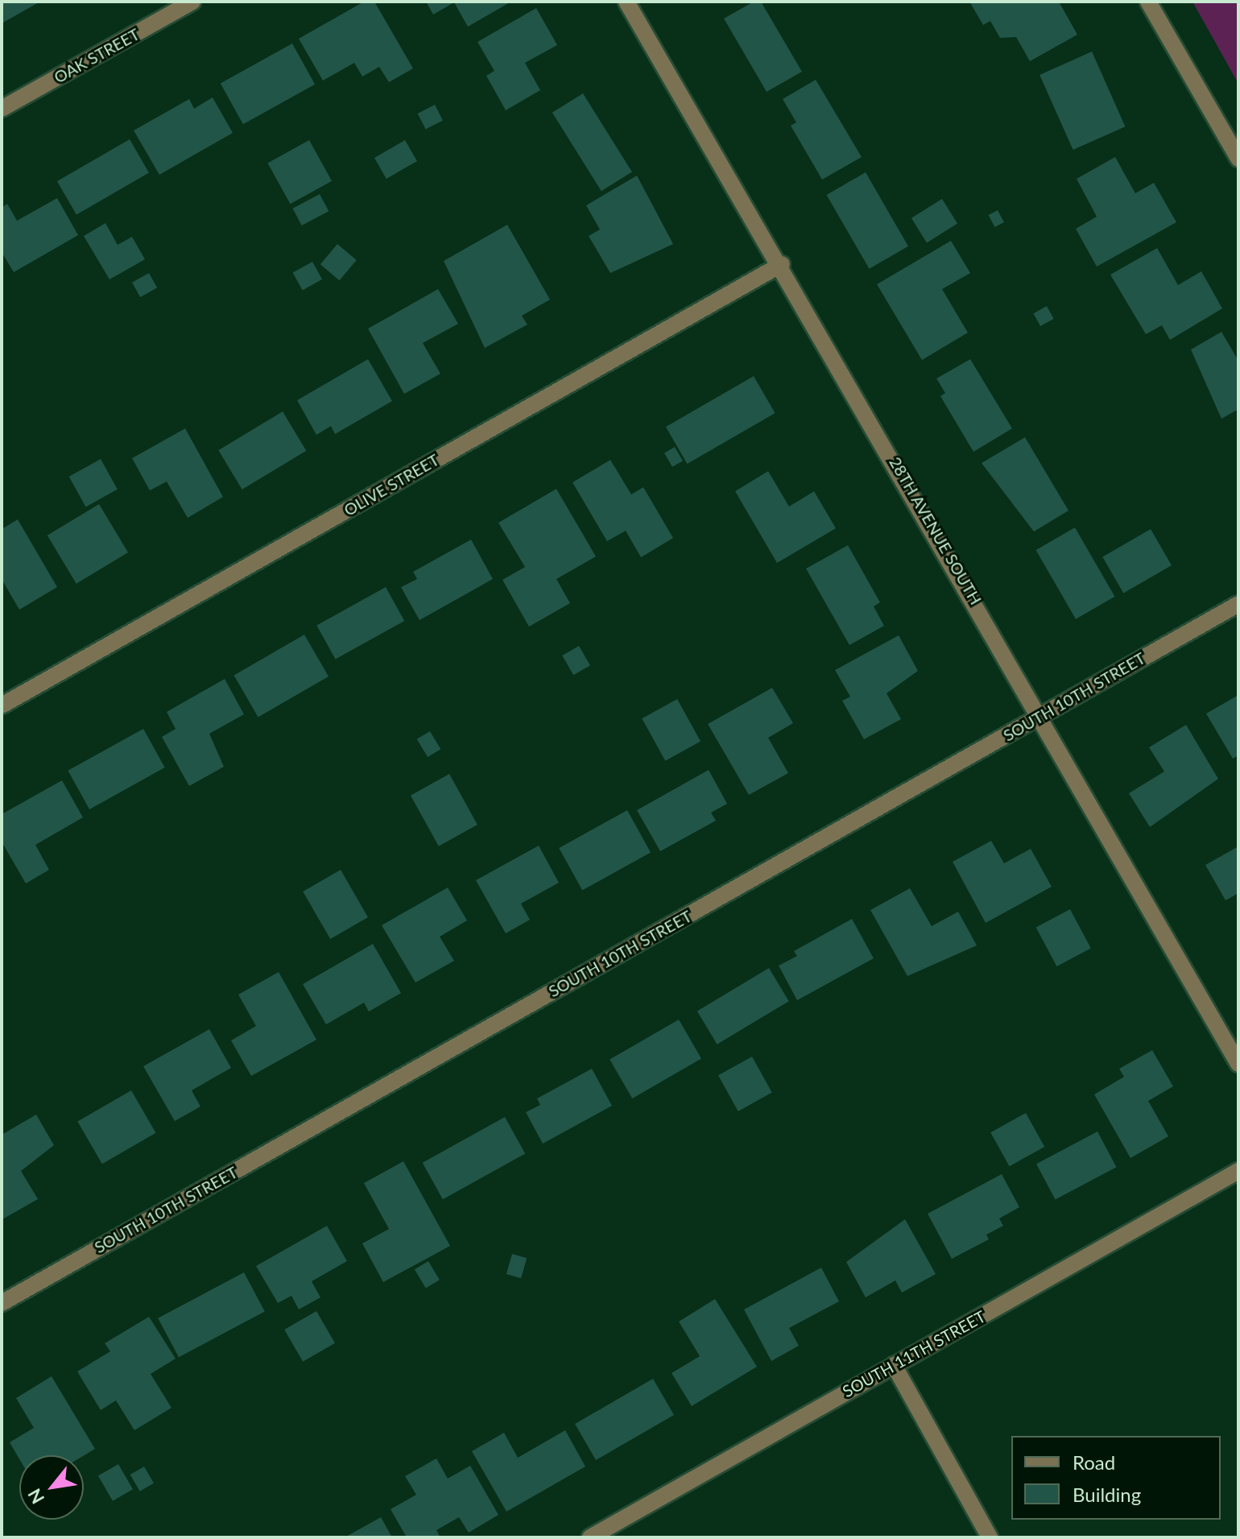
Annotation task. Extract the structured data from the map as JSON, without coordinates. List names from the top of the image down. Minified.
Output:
{"streets":{"street":["OAK STREET","OLIVE STREET","28TH AVENUE SOUTH","SOUTH 10TH STREET","SOUTH 11TH STREET"]},"crossings":[["OLIVE STREET","28TH AVENUE SOUTH"],["28TH AVENUE SOUTH","SOUTH 10TH STREET"]],"legend":["Road","Building"],"north":"bottom left"}
